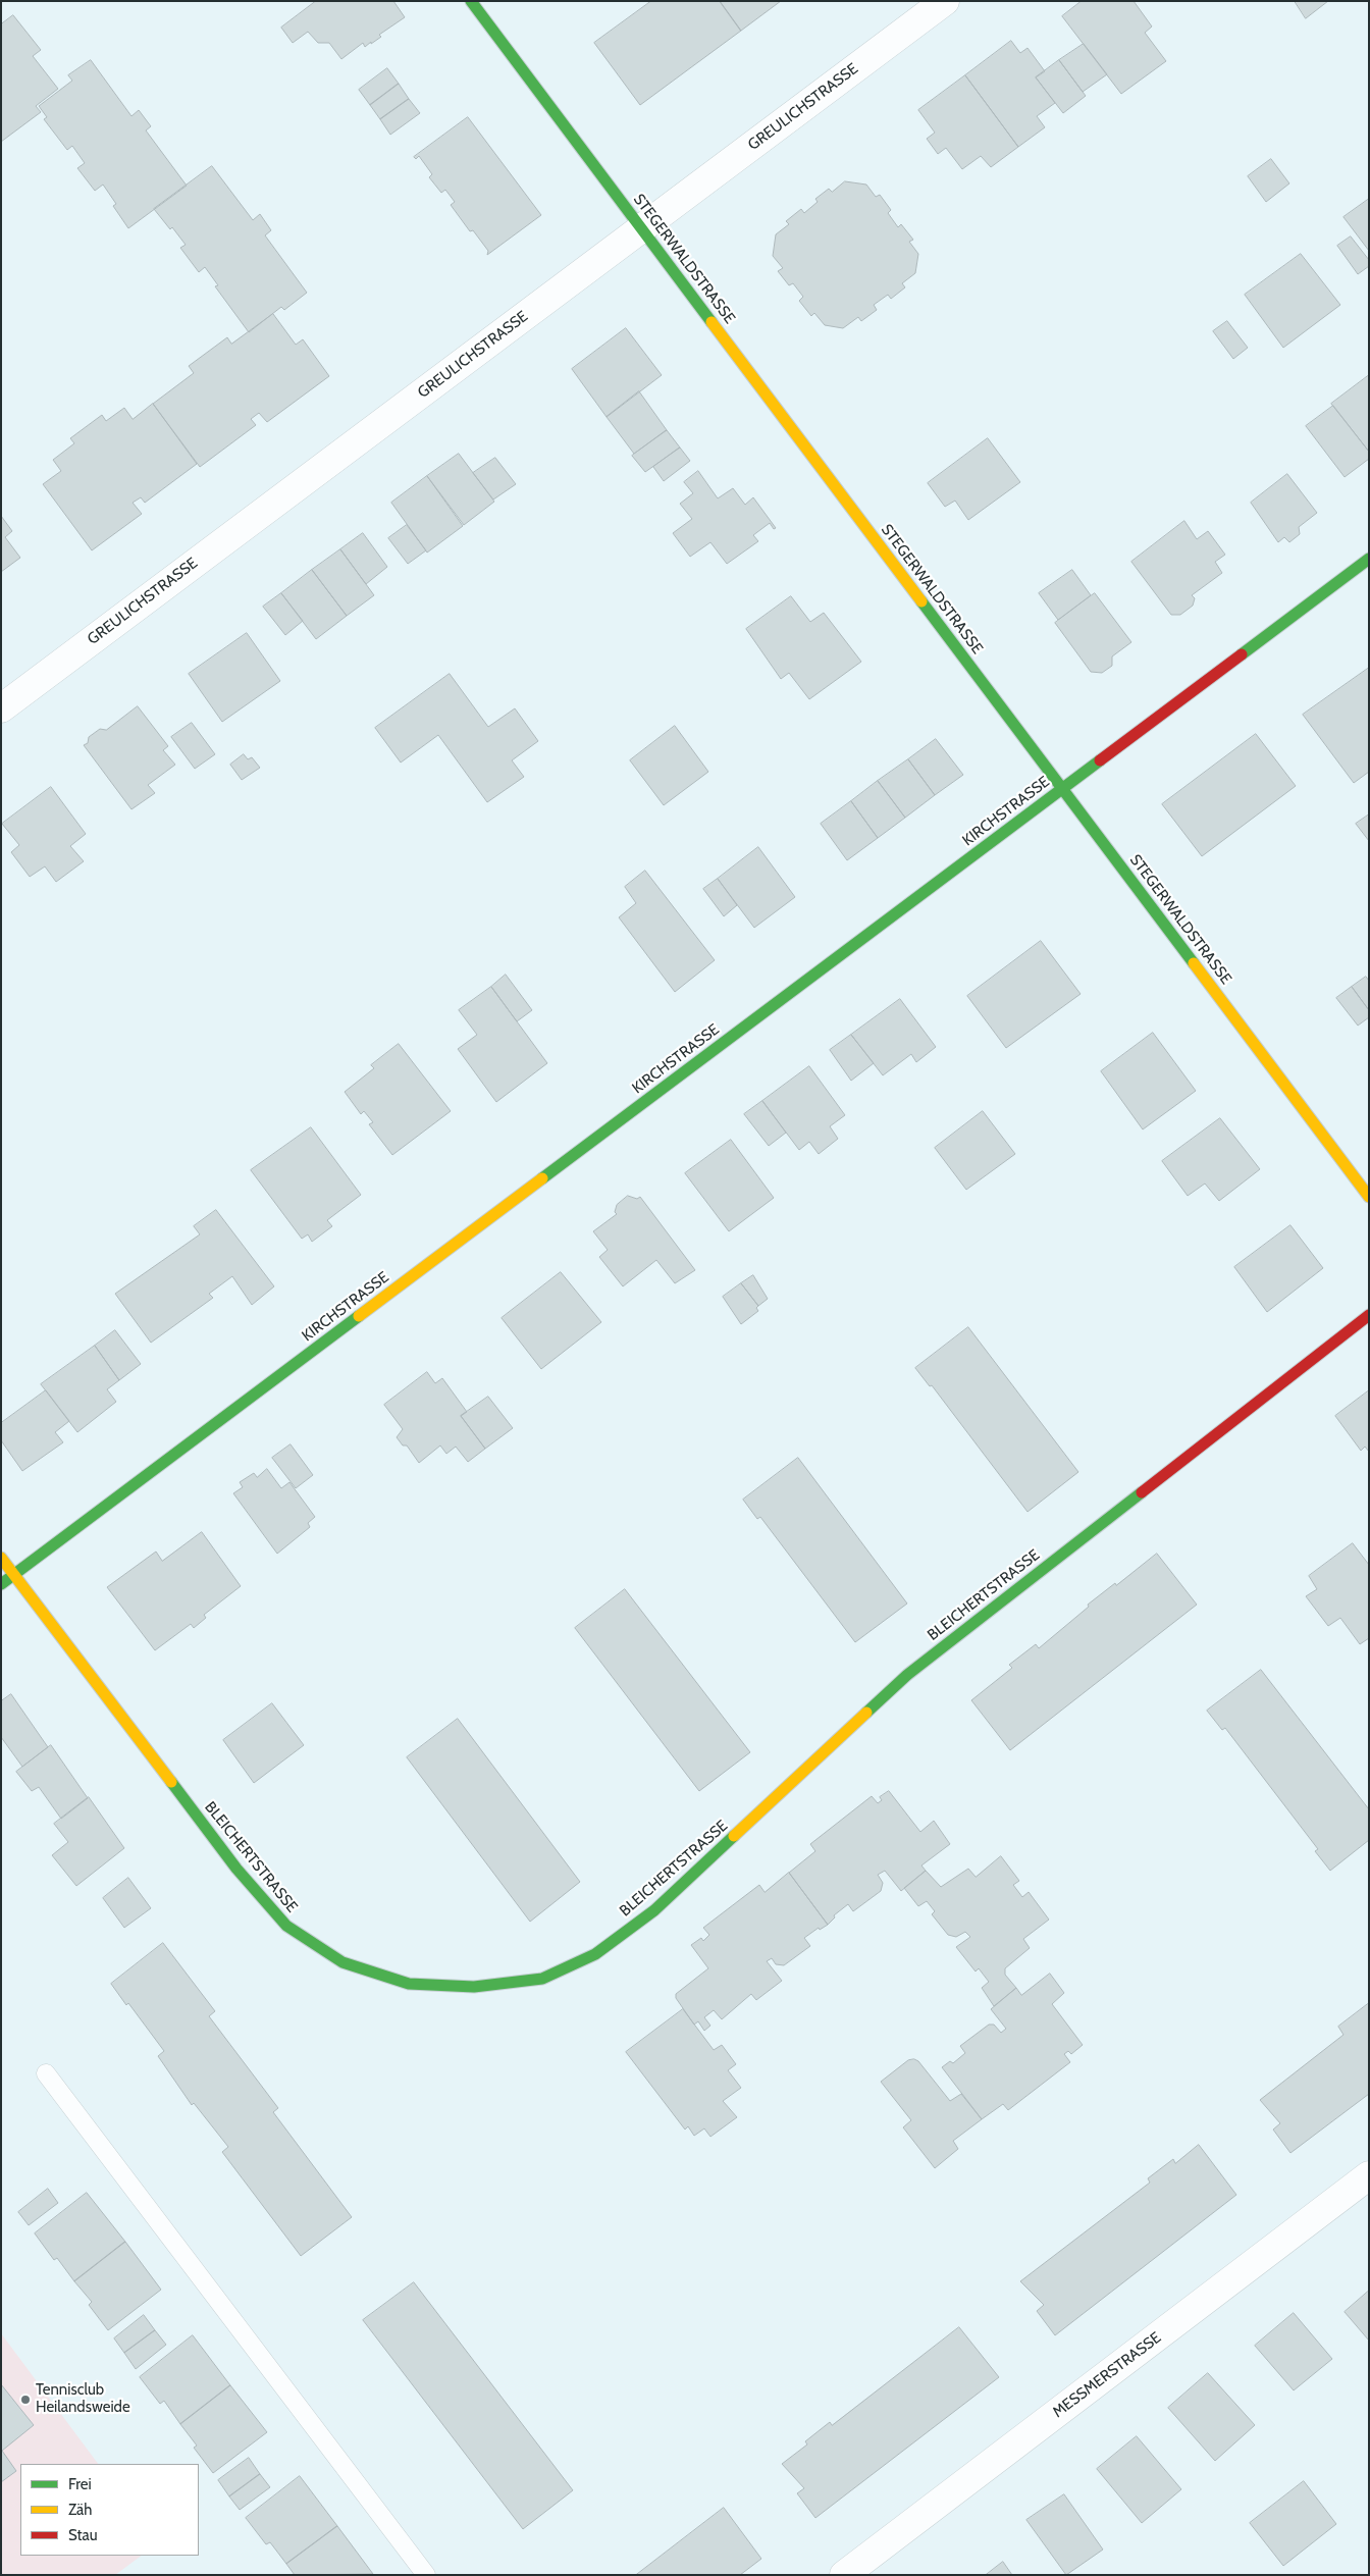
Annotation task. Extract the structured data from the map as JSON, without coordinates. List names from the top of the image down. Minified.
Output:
{"streets":{"street":["GREULICHSTRASSE","STEGERWALDSTRASSE","KIRCHSTRASSE","BLEICHERTSTRASSE","MESSMERSTRASSE"]},"crossings":[["GREULICHSTRASSE","STEGERWALDSTRASSE"],["STEGERWALDSTRASSE","KIRCHSTRASSE"],["KIRCHSTRASSE","BLEICHERTSTRASSE"]],"places":["Tennisclub Heilandsweide"],"legend":["Frei","Zäh","Stau"]}
